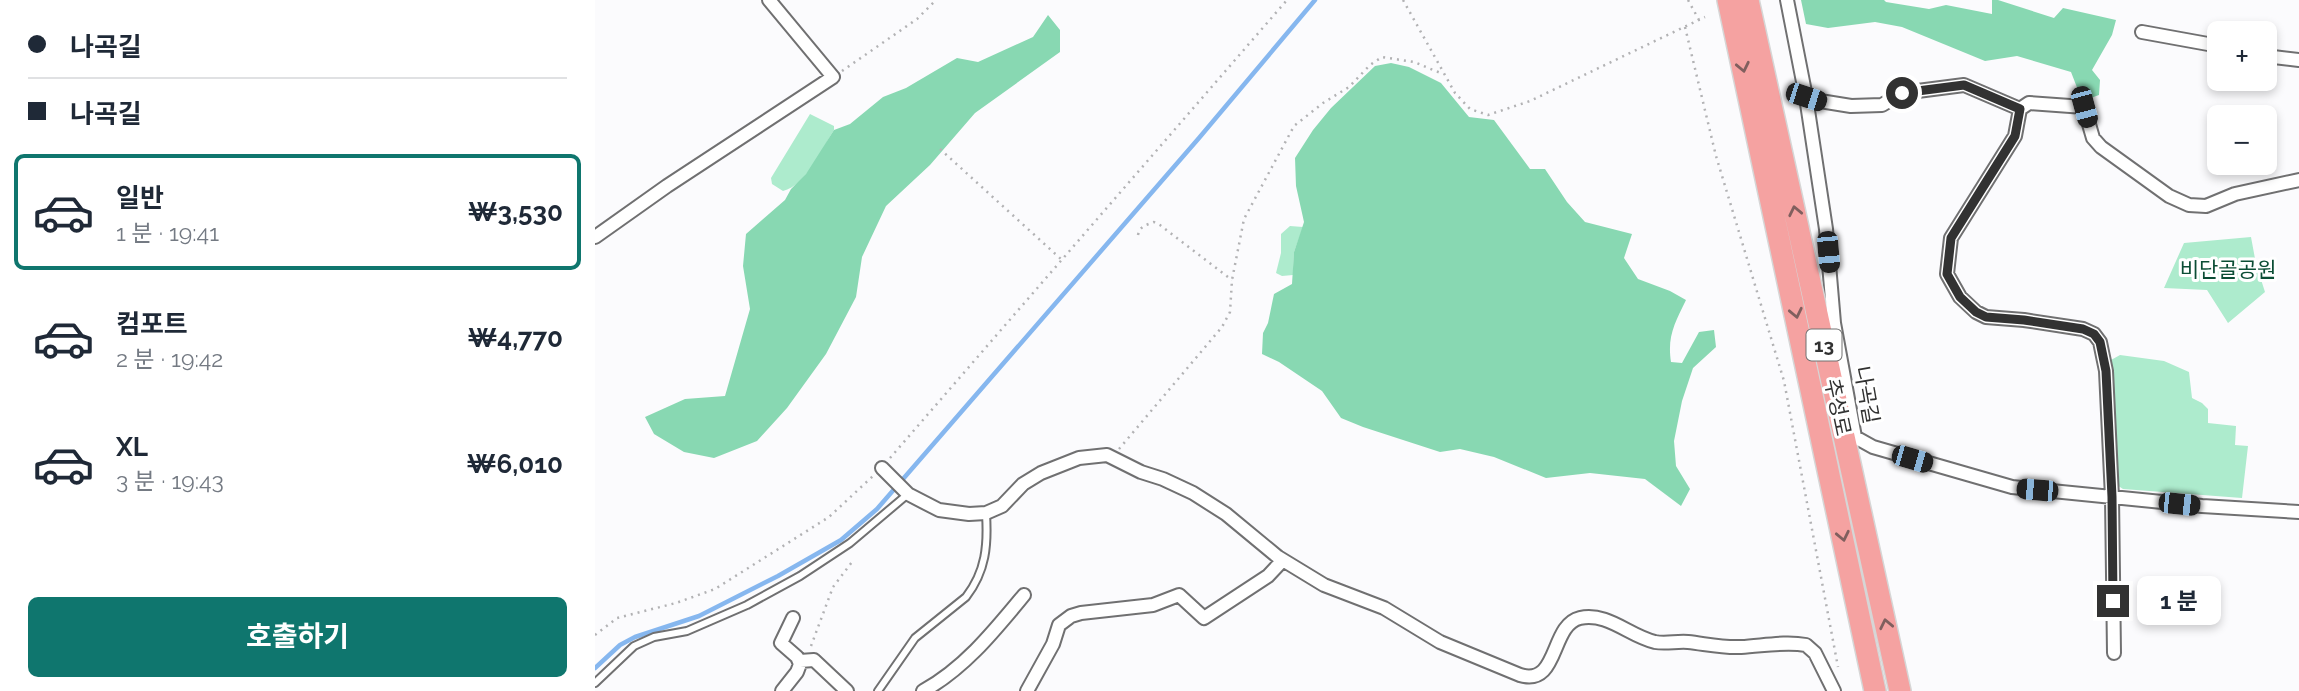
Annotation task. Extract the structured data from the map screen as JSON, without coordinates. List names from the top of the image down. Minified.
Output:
{"streets":{"main road":["13","추성로"],"street":["나곡길"]},"parks":["비단골공원"],"page":{"banner":["나곡길","나곡길"],"map_buttons":["+","−"],"list":[{"name":"일반","note":"1 분 · 19:41","value":"₩3,530"},{"name":"컴포트","note":"2 분 · 19:42","value":"₩4,770"},{"name":"XL","note":"3 분 · 19:43","value":"₩6,010"}],"bubble":"1 분","buttons":"호출하기"}}
